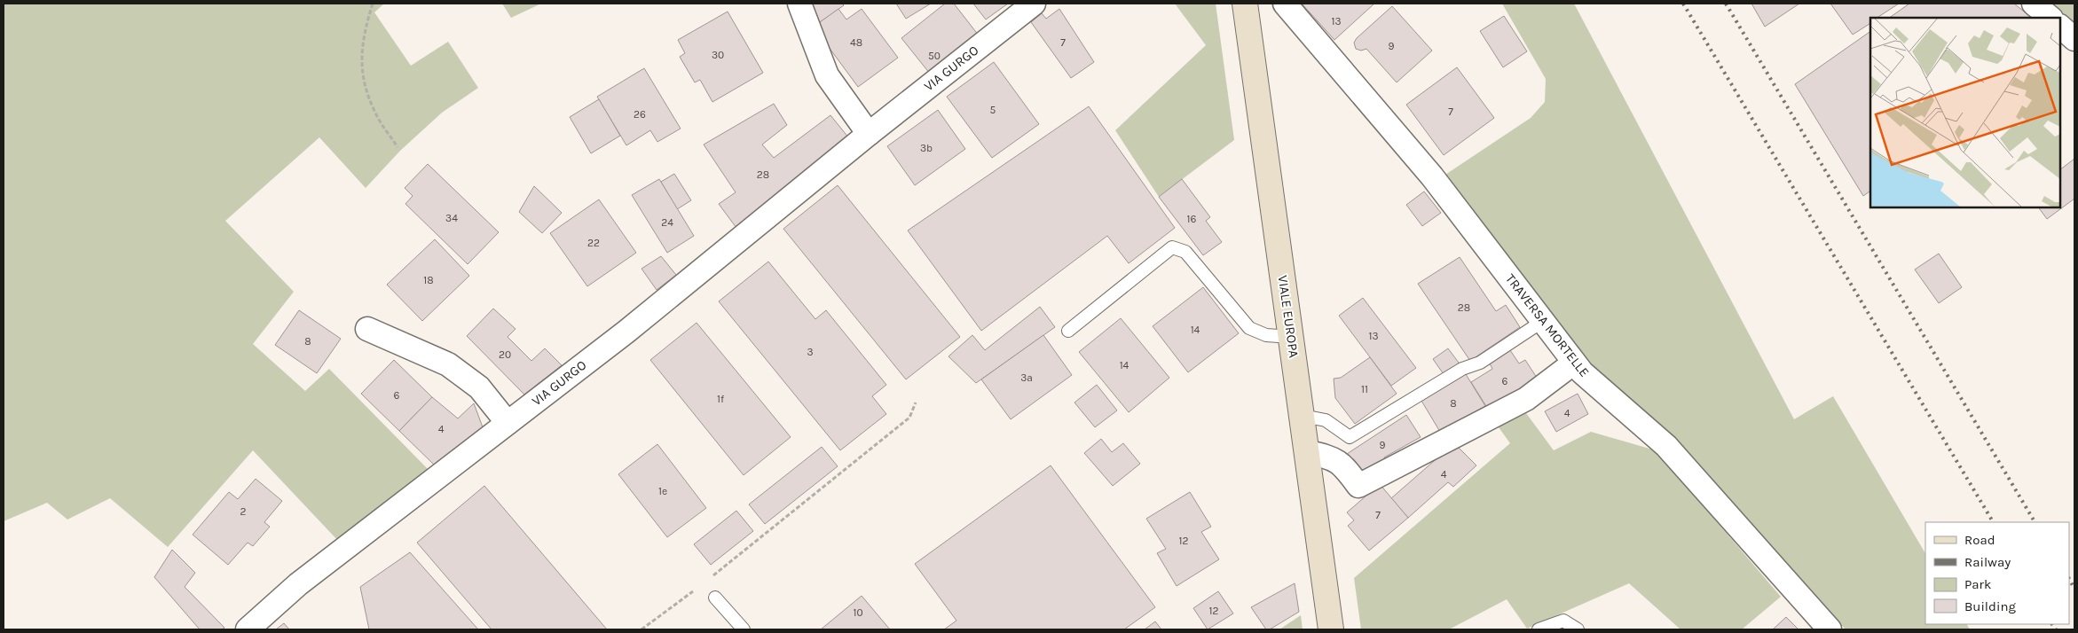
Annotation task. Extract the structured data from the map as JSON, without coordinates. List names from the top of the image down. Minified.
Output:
{"streets":{"street":["VIA GURGO","VIALE EUROPA","TRAVERSA MORTELLE"]},"house_numbers":["13","48","7","9","30","50","5","7","26","3b","28","34","16","24","22","18","28","14","13","8","3","20","14","3a","6","11","6","1f","8","4","4","9","4","1e","2","7","12","12","10"],"legend":["Road","Railway","Park","Building"]}
